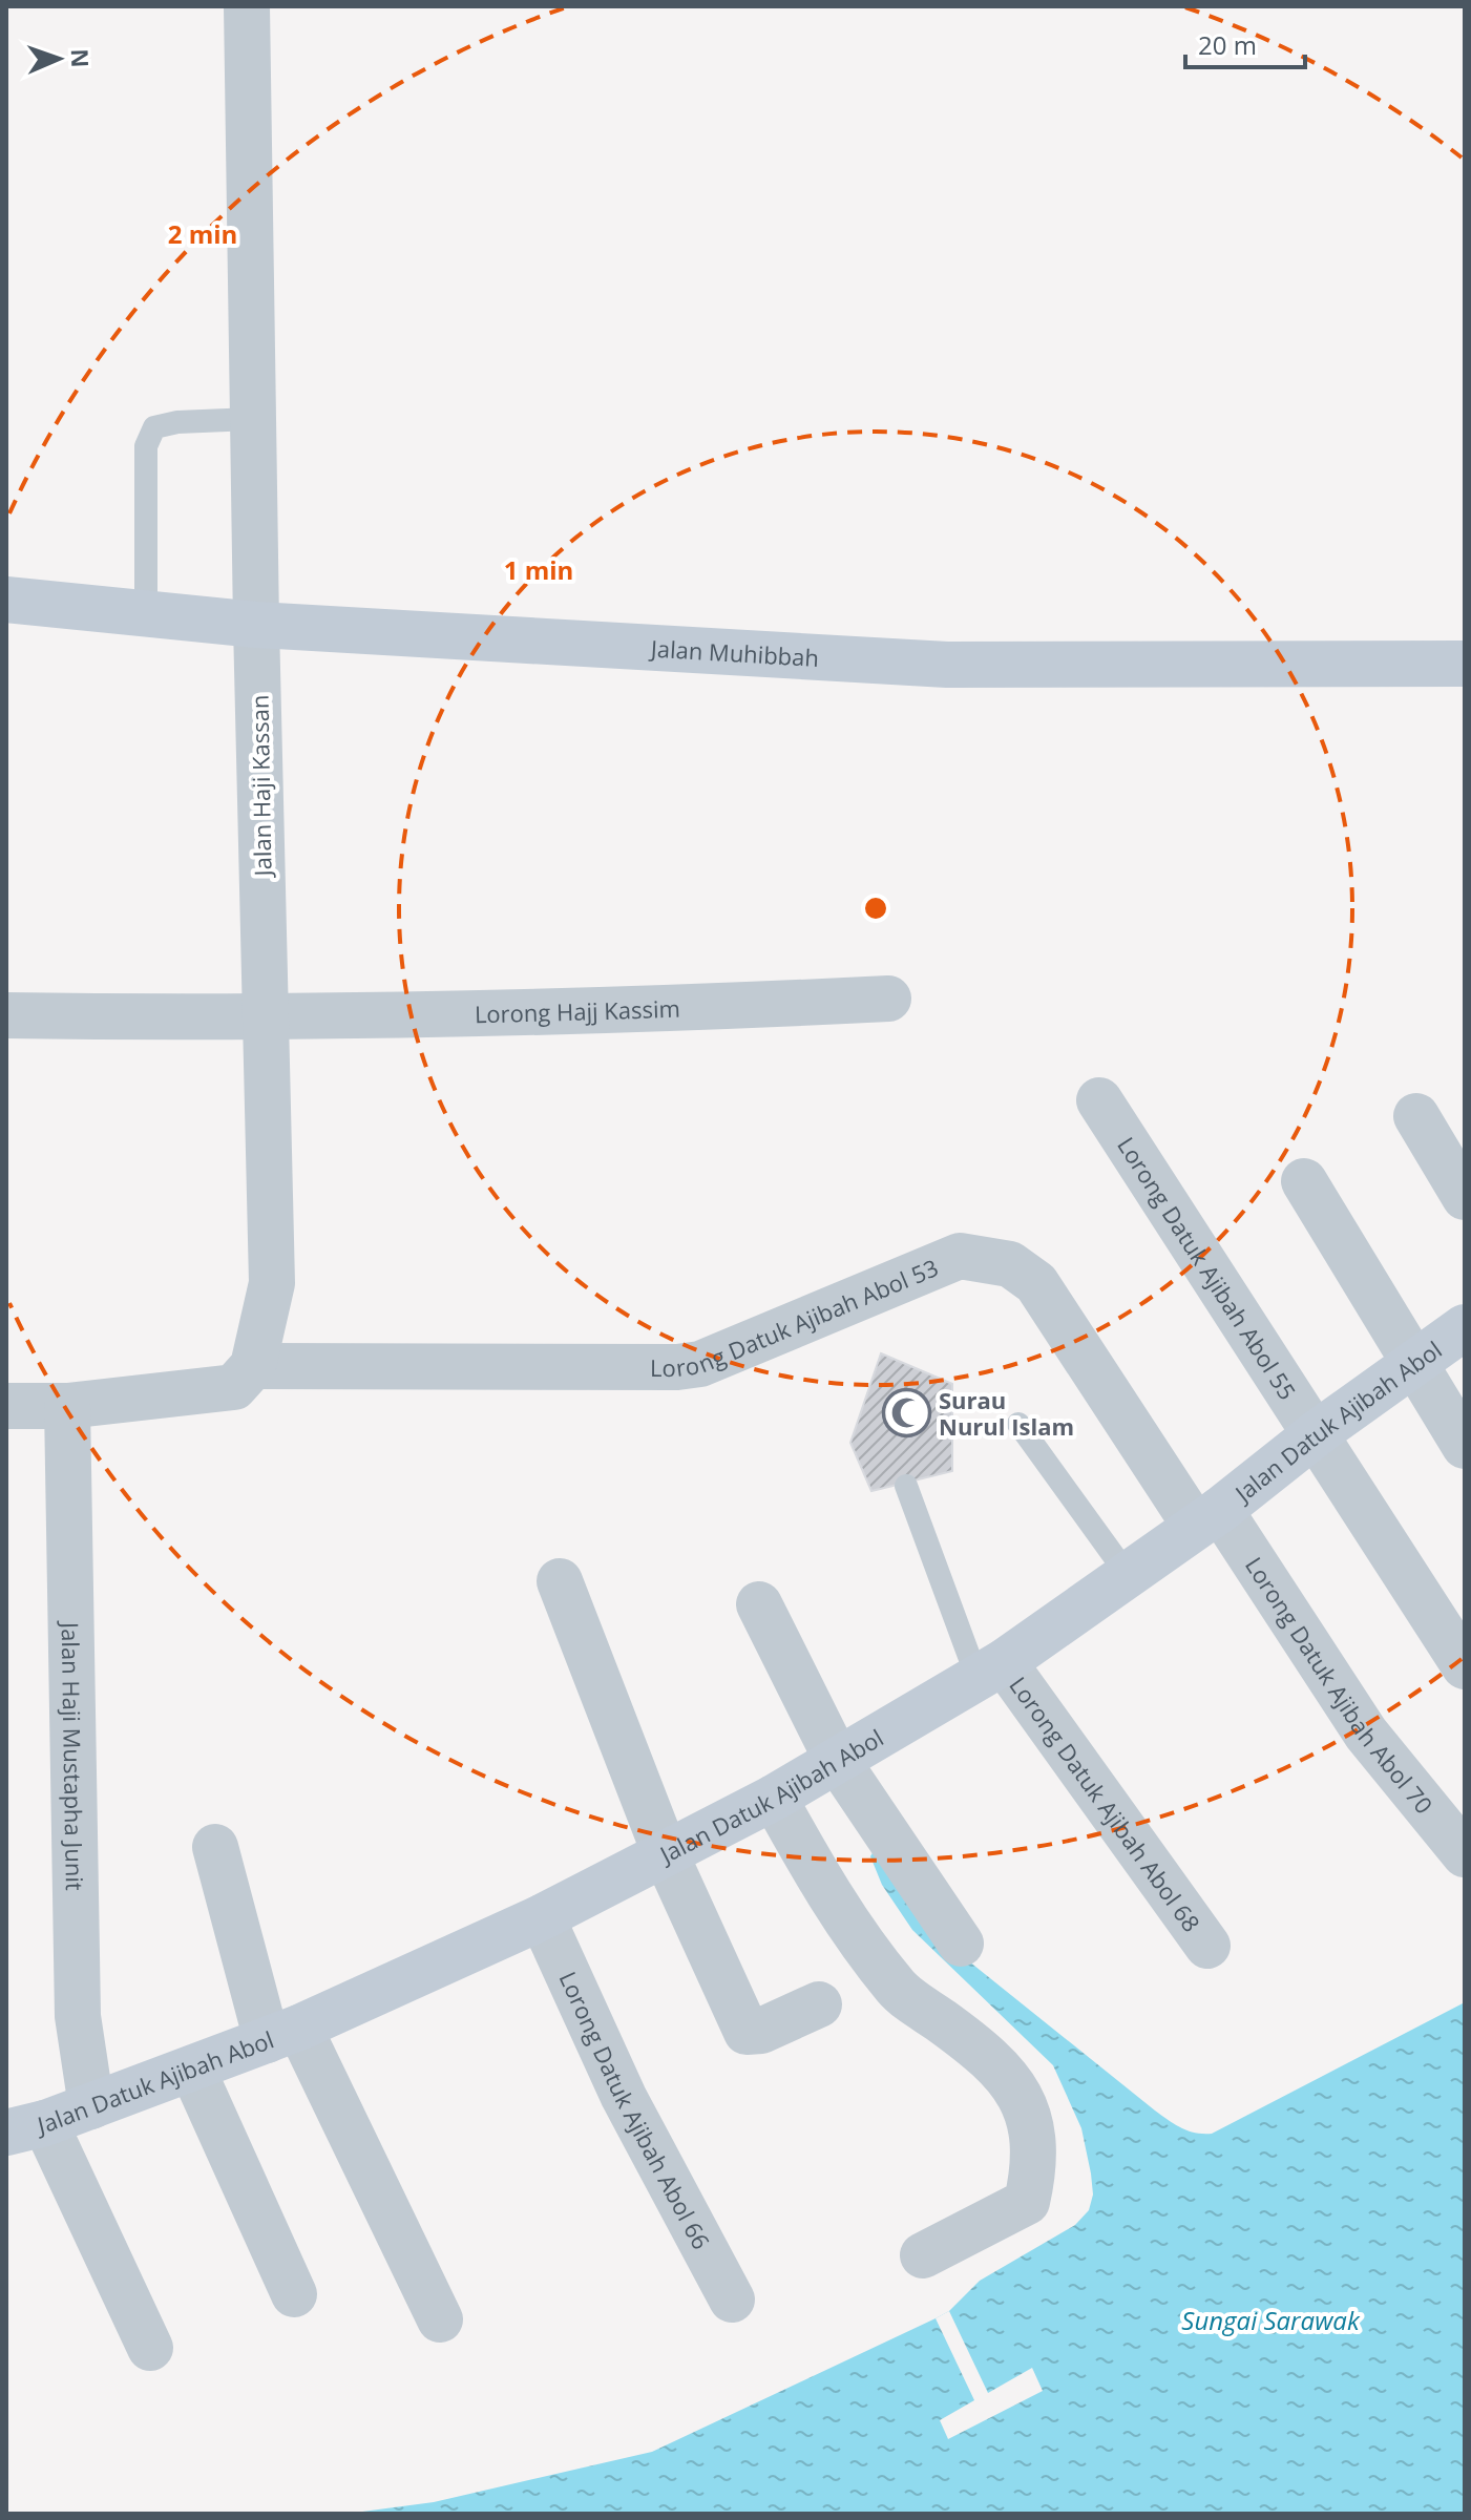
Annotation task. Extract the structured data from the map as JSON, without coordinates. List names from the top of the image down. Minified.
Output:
{"streets":{"main road":["Jalan Muhibbah","Jalan Datuk Ajibah Abol"],"street":["Jalan Haji Kassan","Lorong Hajj Kassim","Lorong Datuk Ajibah Abol 55","Lorong Datuk Ajibah Abol 53","Lorong Datuk Ajibah Abol 70","Jalan Haji Mustapha Junit","Lorong Datuk Ajibah Abol 68","Lorong Datuk Ajibah Abol 66"]},"crossings":[["Jalan Muhibbah","Jalan Haji Kassan"],["Jalan Haji Kassan","Lorong Hajj Kassim"],["Jalan Haji Kassan","Lorong Datuk Ajibah Abol 53"],["Lorong Datuk Ajibah Abol 55","Jalan Datuk Ajibah Abol"],["Lorong Datuk Ajibah Abol 53","Jalan Datuk Ajibah Abol"],["Lorong Datuk Ajibah Abol 53","Lorong Datuk Ajibah Abol 70"],["Jalan Datuk Ajibah Abol","Lorong Datuk Ajibah Abol 70"],["Jalan Datuk Ajibah Abol","Jalan Haji Mustapha Junit"],["Jalan Datuk Ajibah Abol","Lorong Datuk Ajibah Abol 68"],["Jalan Datuk Ajibah Abol","Lorong Datuk Ajibah Abol 66"]],"water":["Sungai Sarawak"],"places":{"mosque":["Surau Nurul Islam"]},"scale_bar":"20 m","north":"right","rings":["2 min","1 min"]}
